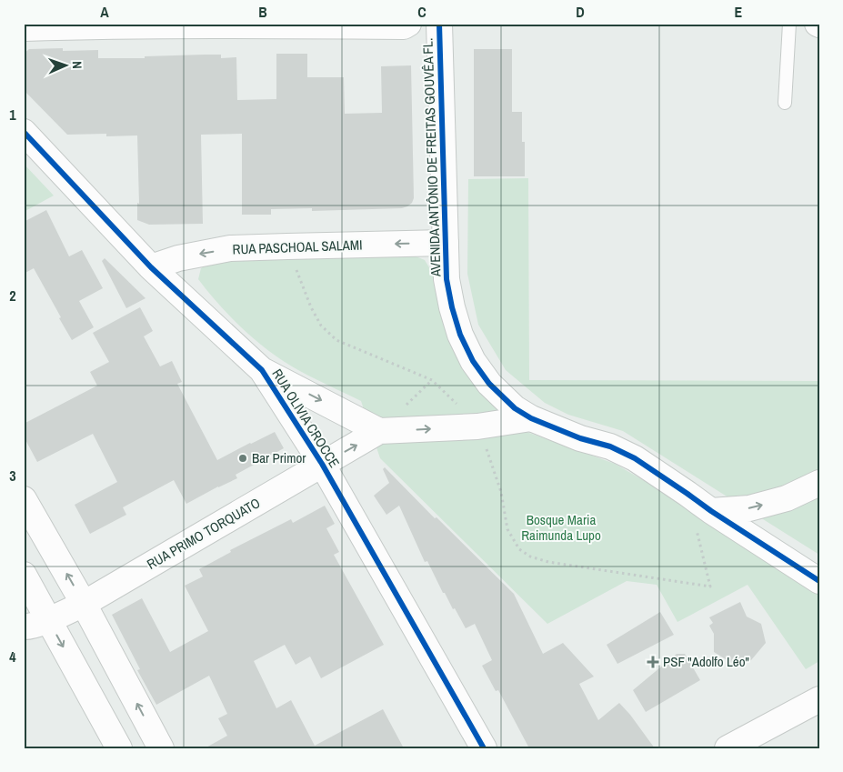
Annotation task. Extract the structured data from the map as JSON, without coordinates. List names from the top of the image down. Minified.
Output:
{"streets":{"street":["AVENIDA ANTÔNIO DE FREITAS GOUVÊA FL.","RUA PASCHOAL SALAMI","RUA OLIVIA CROCCE","RUA PRIMO TORQUATO"]},"crossings":[["AVENIDA ANTÔNIO DE FREITAS GOUVÊA FL.","RUA PASCHOAL SALAMI"],["RUA PASCHOAL SALAMI","RUA OLIVIA CROCCE"],["RUA OLIVIA CROCCE","RUA PRIMO TORQUATO"]],"parks":["Bosque Maria Raimunda Lupo"],"places":{"other":["Bar Primor"],"health":["PSF \"Adolfo Léo\""]},"north":"right","grid":{"columns":["A","B","C","D","E"],"rows":["1","2","3","4"]}}
